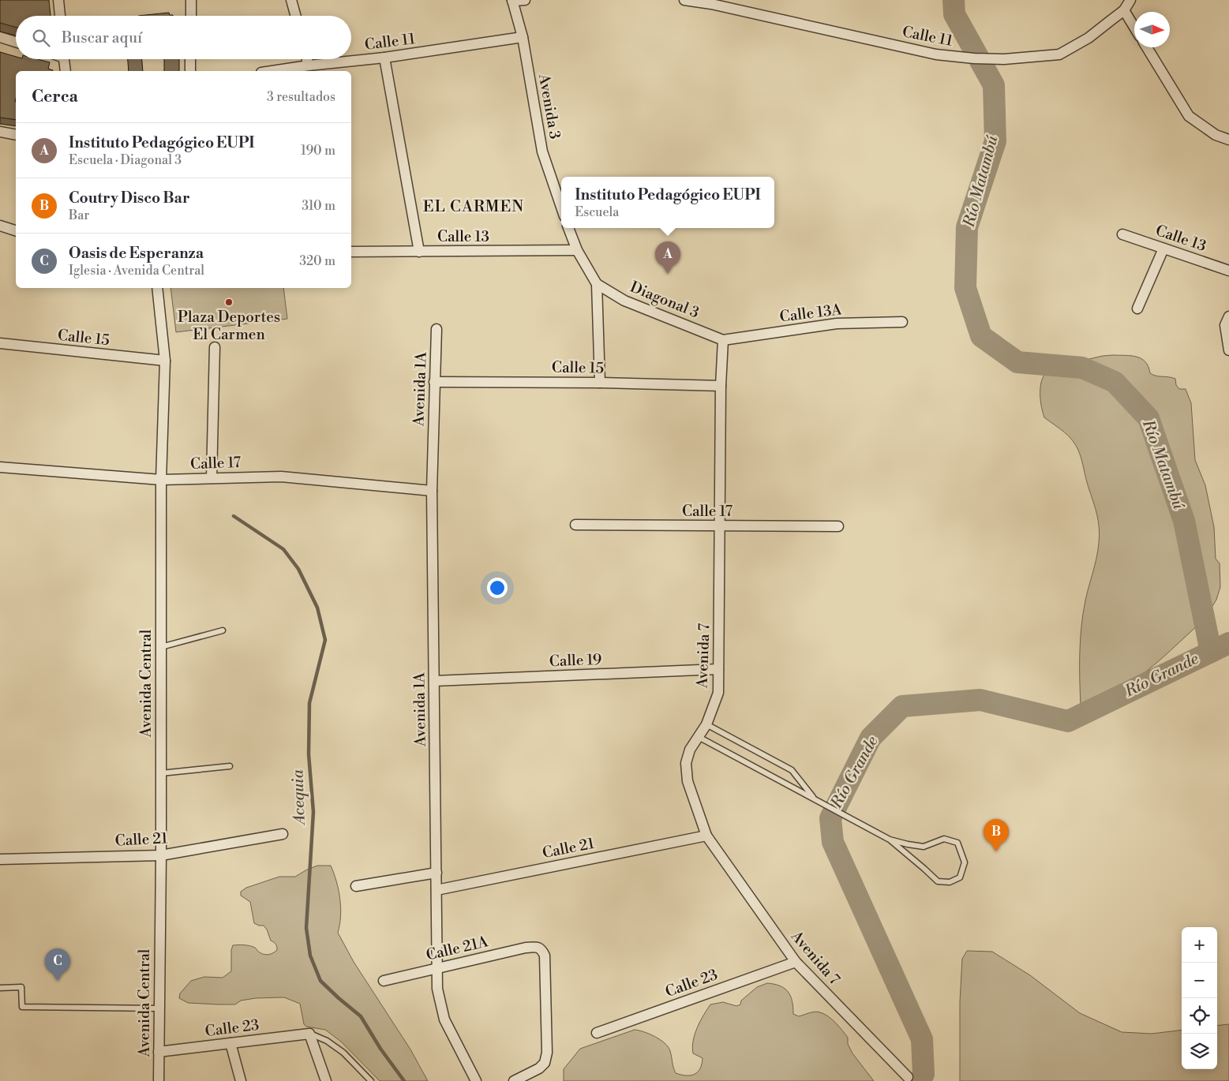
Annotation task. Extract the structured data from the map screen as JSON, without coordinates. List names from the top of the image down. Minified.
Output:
{"streets":{"street":["Calle 11","Avenida 3","Calle 13","Diagonal 3","Calle 13A","Calle 15","Avenida 1A","Calle 17","Avenida 7","Calle 19","Avenida Central","Calle 21","Calle 21A","Calle 23"]},"crossings":[["Calle 11","Avenida 3"],["Diagonal 3","Calle 13A"],["Diagonal 3","Avenida 7"],["Calle 13A","Avenida 7"],["Calle 15","Avenida 1A"],["Calle 15","Avenida 7"],["Calle 15","Avenida Central"],["Avenida 1A","Calle 17"],["Avenida 1A","Calle 19"],["Avenida 1A","Calle 21"],["Avenida 1A","Calle 21A"],["Calle 17","Avenida 7"],["Calle 17","Avenida Central"],["Avenida 7","Calle 19"],["Avenida 7","Calle 21"],["Avenida 7","Calle 23"],["Avenida Central","Calle 21"],["Avenida Central","Calle 23"]],"districts":["EL CARMEN"],"water":["Río Matambú","Río Grande","Acequia"],"places":["Plaza Deportes El Carmen"],"north":"right","page":{"search":"Buscar aquí","heading":["Cerca","3 resultados"],"list":[{"mark":"A","name":"Instituto Pedagógico EUPI","note":"Escuela · Diagonal 3","value":"190 m"},{"mark":"B","name":"Coutry Disco Bar","note":"Bar","value":"310 m"},{"mark":"C","name":"Oasis de Esperanza","note":"Iglesia · Avenida Central","value":"320 m"}],"popup":["Instituto Pedagógico EUPI","Escuela"],"pins":["A","B","C"],"map_buttons":["+","−"]}}
